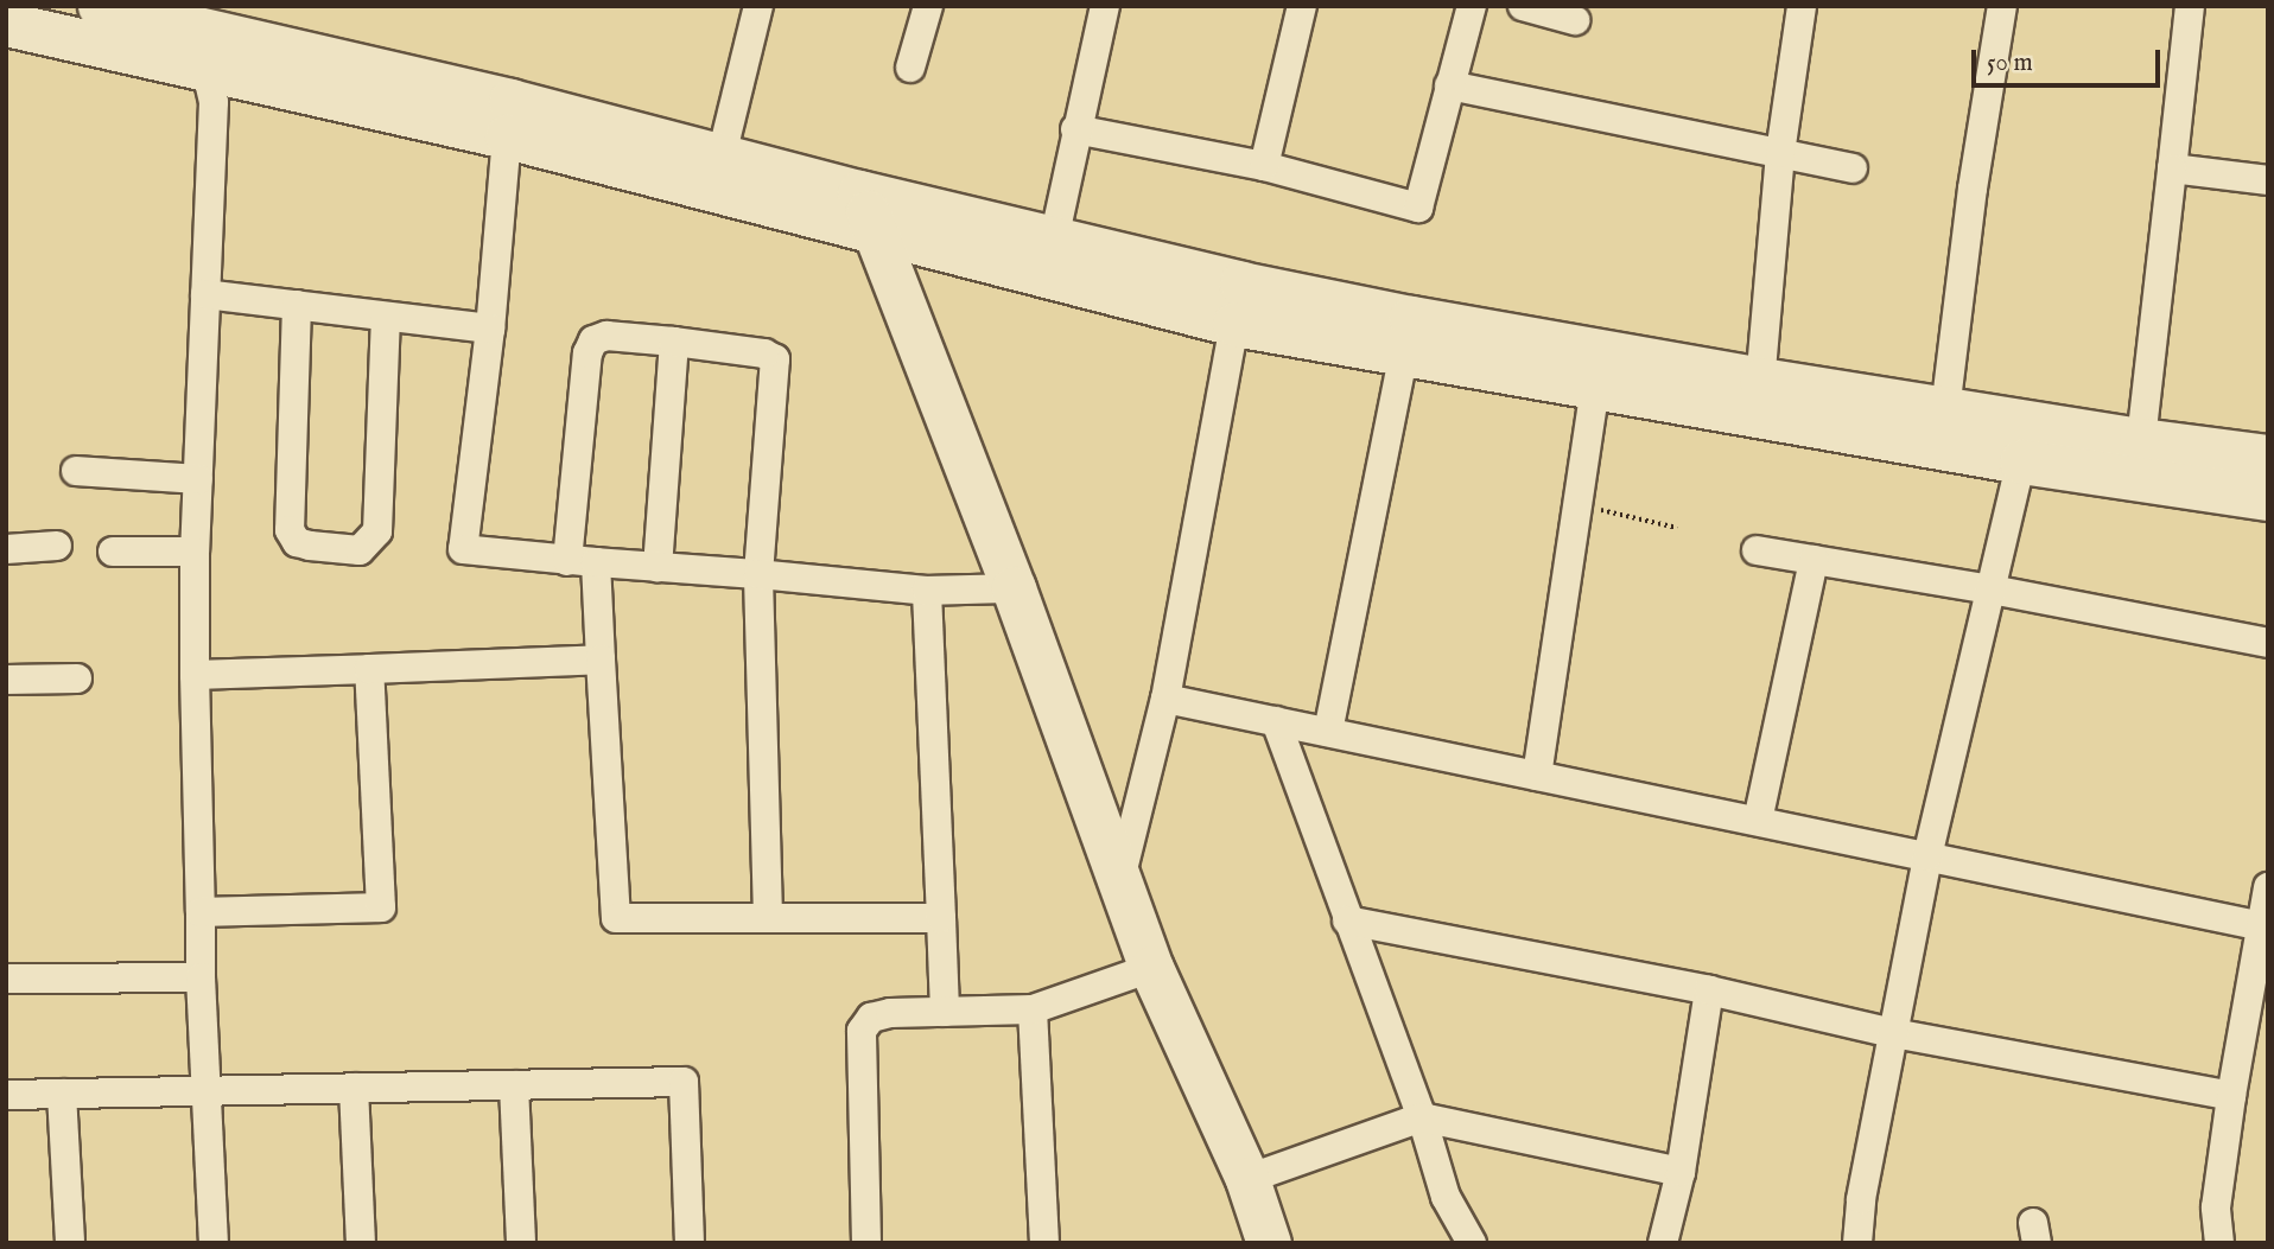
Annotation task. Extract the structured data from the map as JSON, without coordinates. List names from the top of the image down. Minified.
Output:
{"scale_bar":"50 m"}
